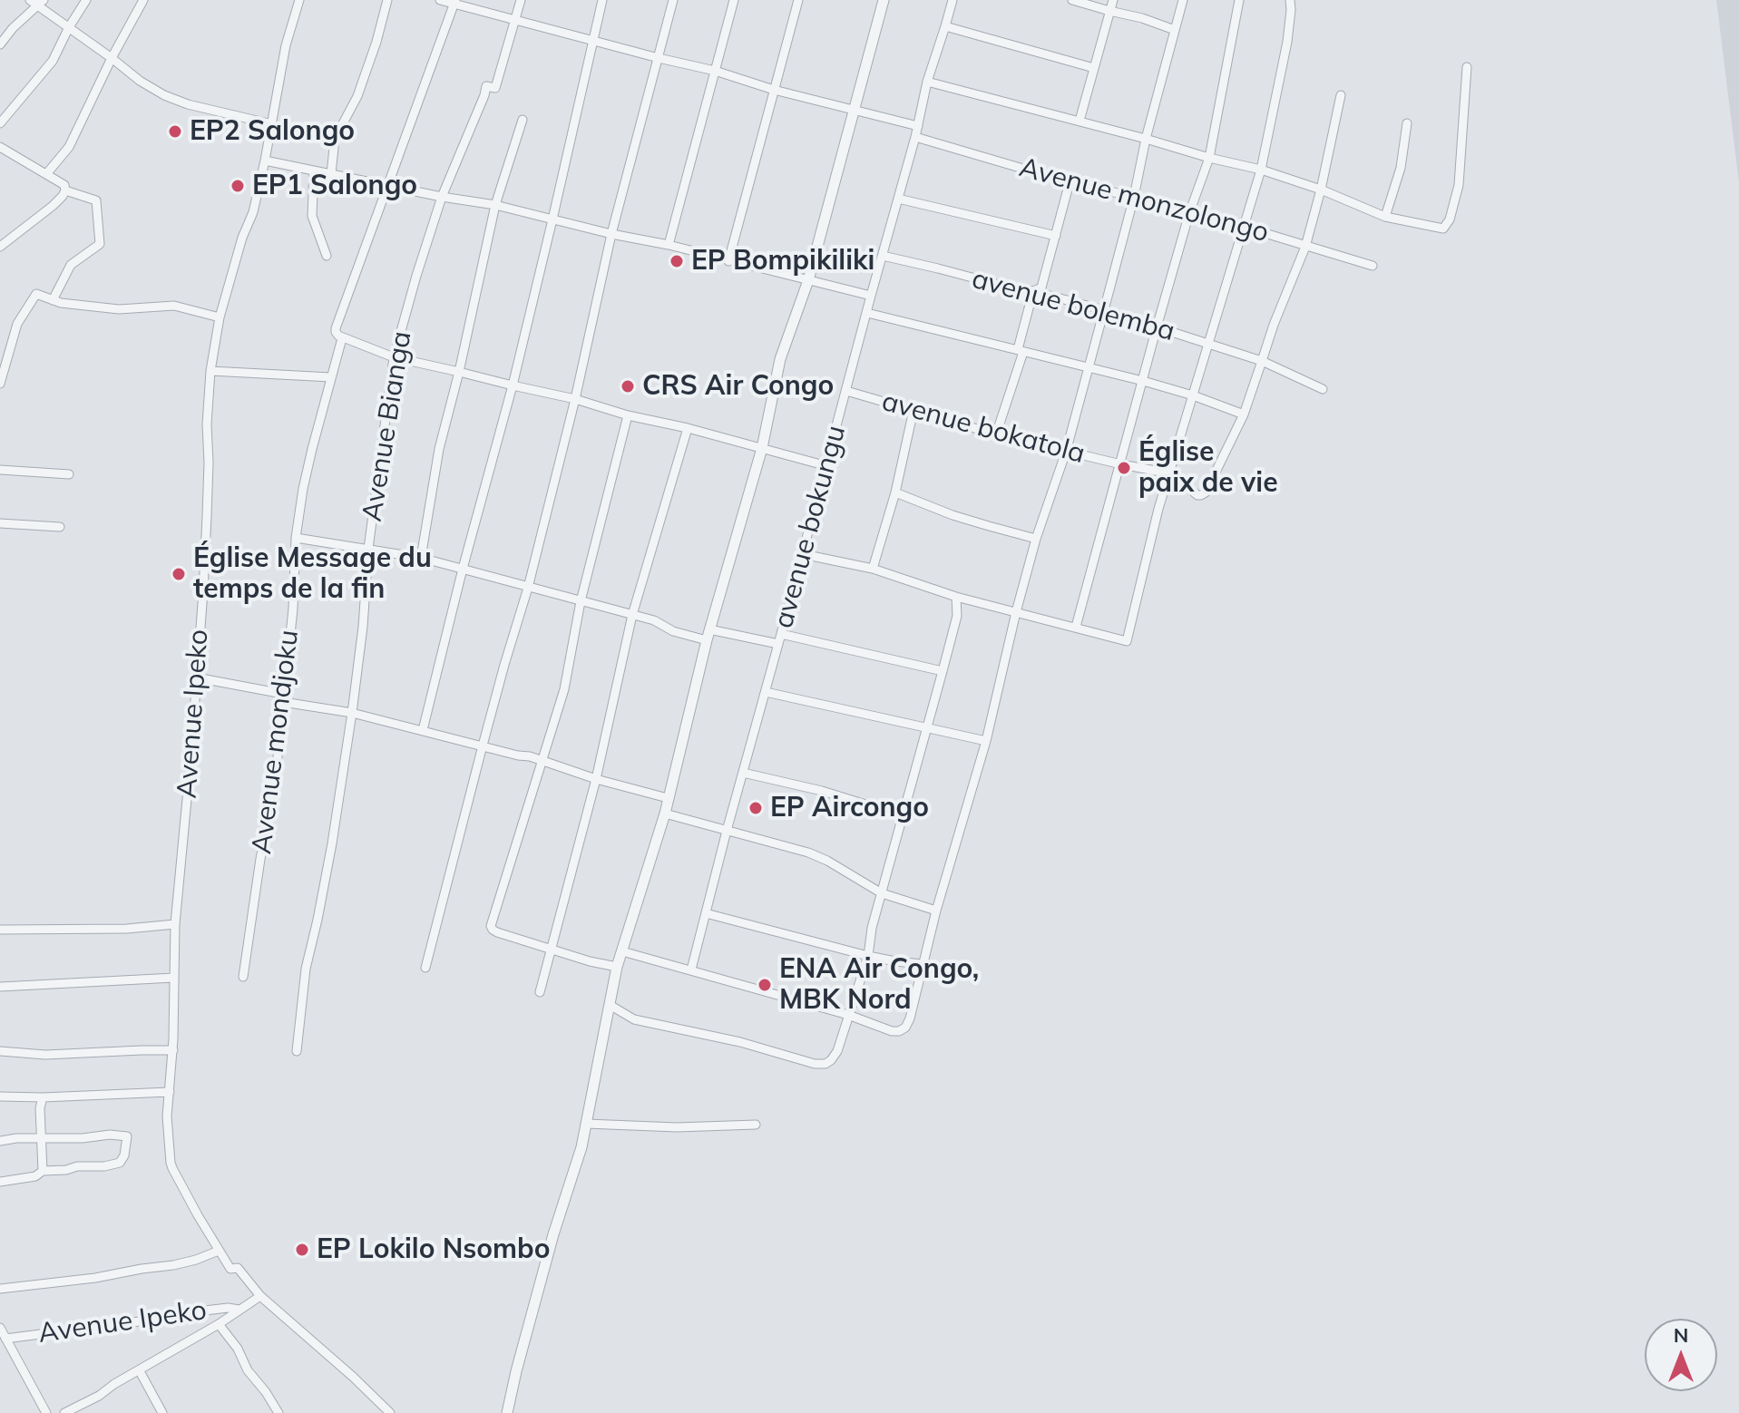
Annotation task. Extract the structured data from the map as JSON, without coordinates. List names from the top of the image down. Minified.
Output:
{"streets":{"street":["Avenue monzolongo","avenue bolemba","Avenue Bianga","avenue bokatola","avenue bokungu","Avenue Ipeko","Avenue mondjoku"]},"crossings":[["Avenue monzolongo","avenue bokatola"],["Avenue monzolongo","avenue bokungu"],["avenue bolemba","avenue bokatola"],["avenue bolemba","avenue bokungu"],["avenue bokatola","avenue bokungu"]],"places":["EP2 Salongo","EP1 Salongo","EP Bompikiliki","CRS Air Congo","Église paix de vie","Église Message du temps de la fin","EP Aircongo","ENA Air Congo, MBK Nord","EP Lokilo Nsombo"],"north":"top"}
